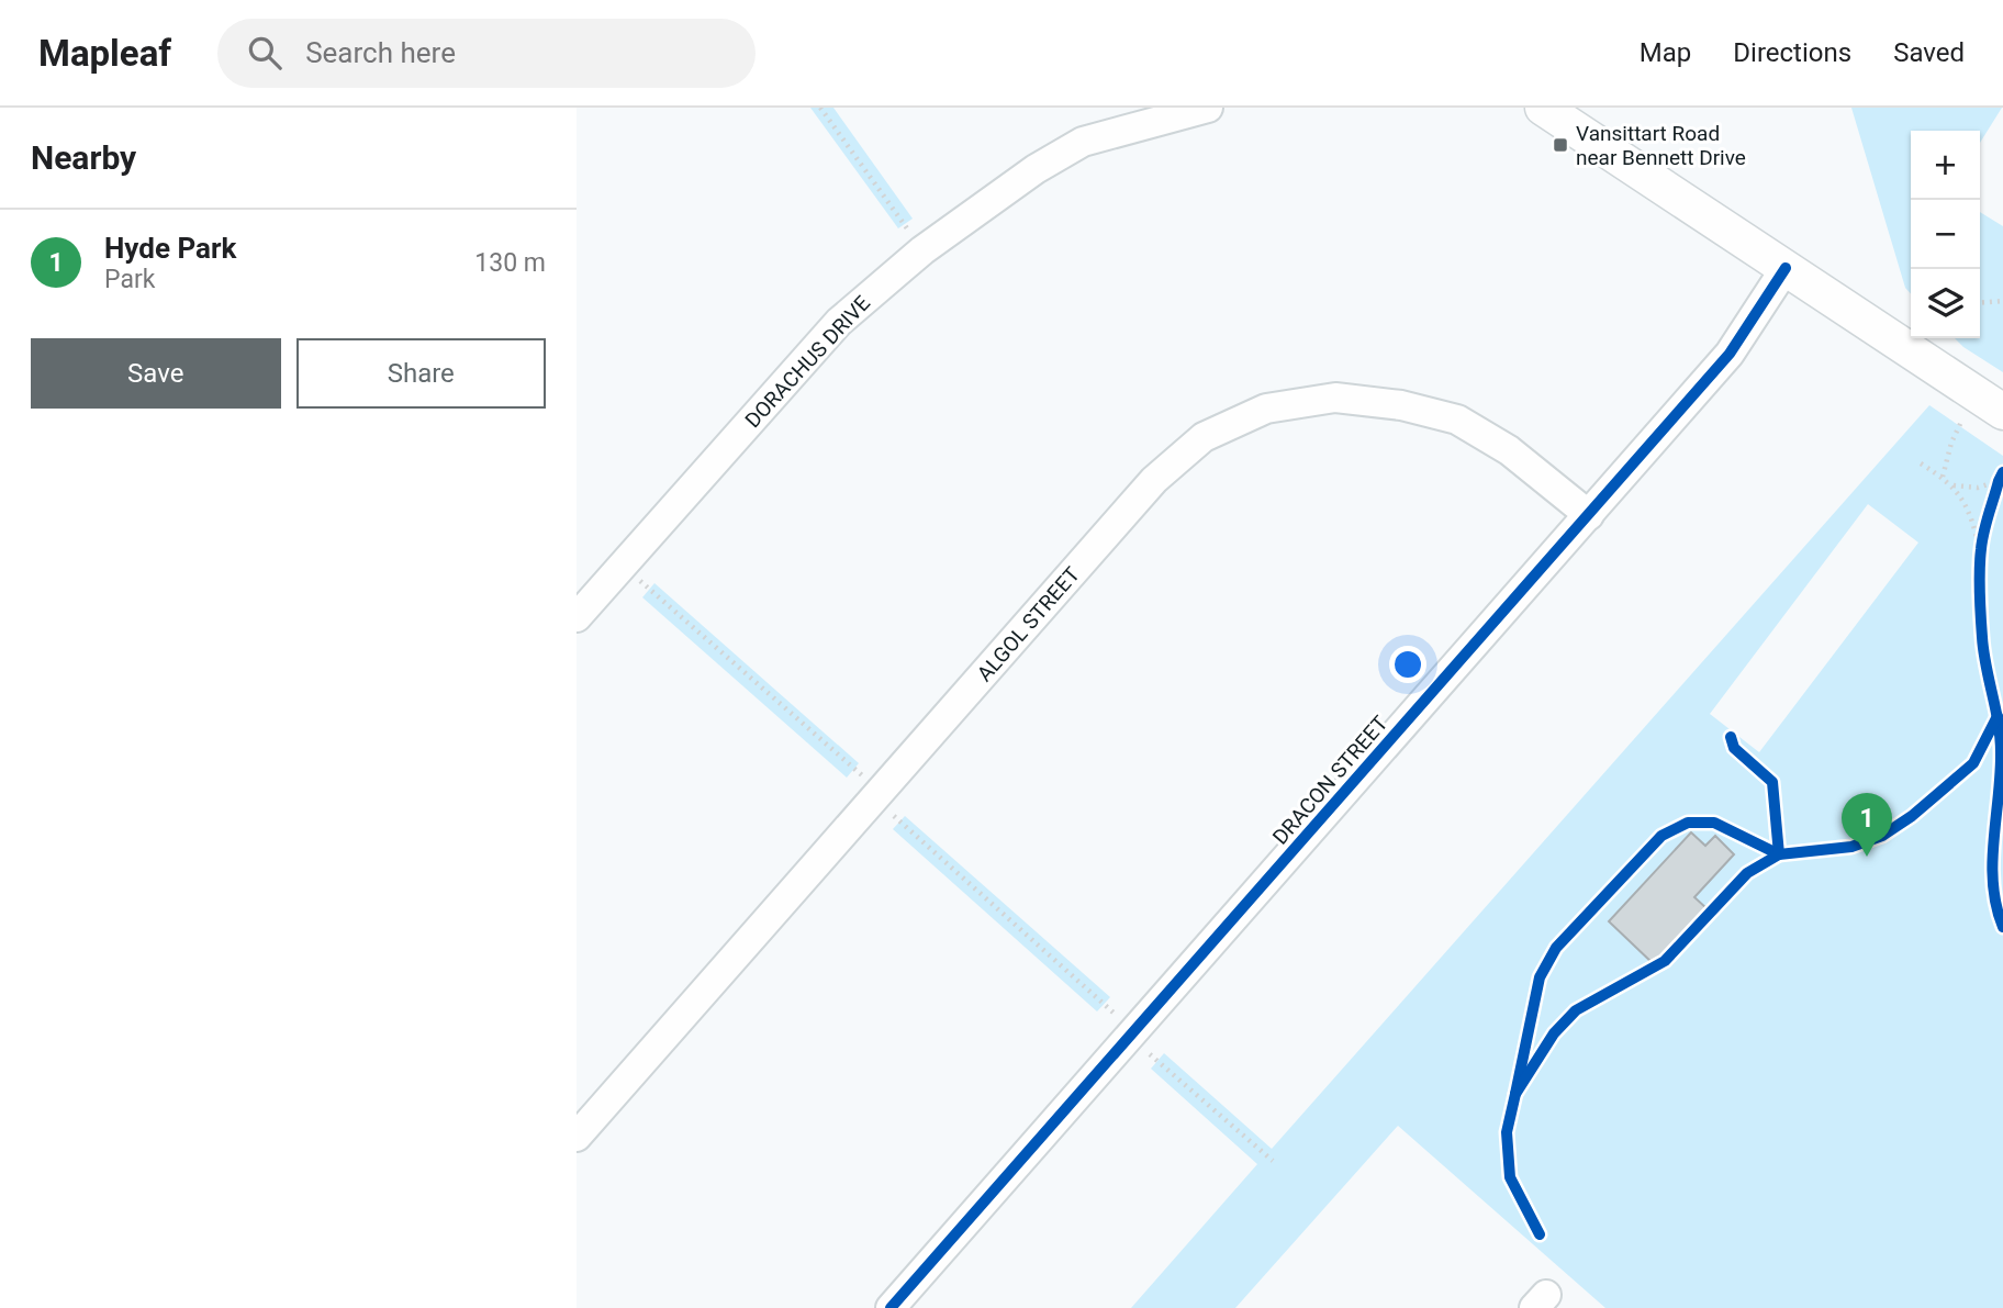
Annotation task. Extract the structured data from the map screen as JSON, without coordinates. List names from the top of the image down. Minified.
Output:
{"streets":{"street":["DORACHUS DRIVE","ALGOL STREET","DRACON STREET"]},"crossings":[["ALGOL STREET","DRACON STREET"]],"places":{"transit":["Vansittart Road near Bennett Drive"]},"page":{"header":"Mapleaf","search":"Search here","nav":["Map","Directions","Saved"],"heading":"Nearby","map_buttons":["+","−"],"list":[{"mark":"1","name":"Hyde Park","note":"Park","value":"130 m"}],"buttons":["Save","Share"],"pins":"1"}}
